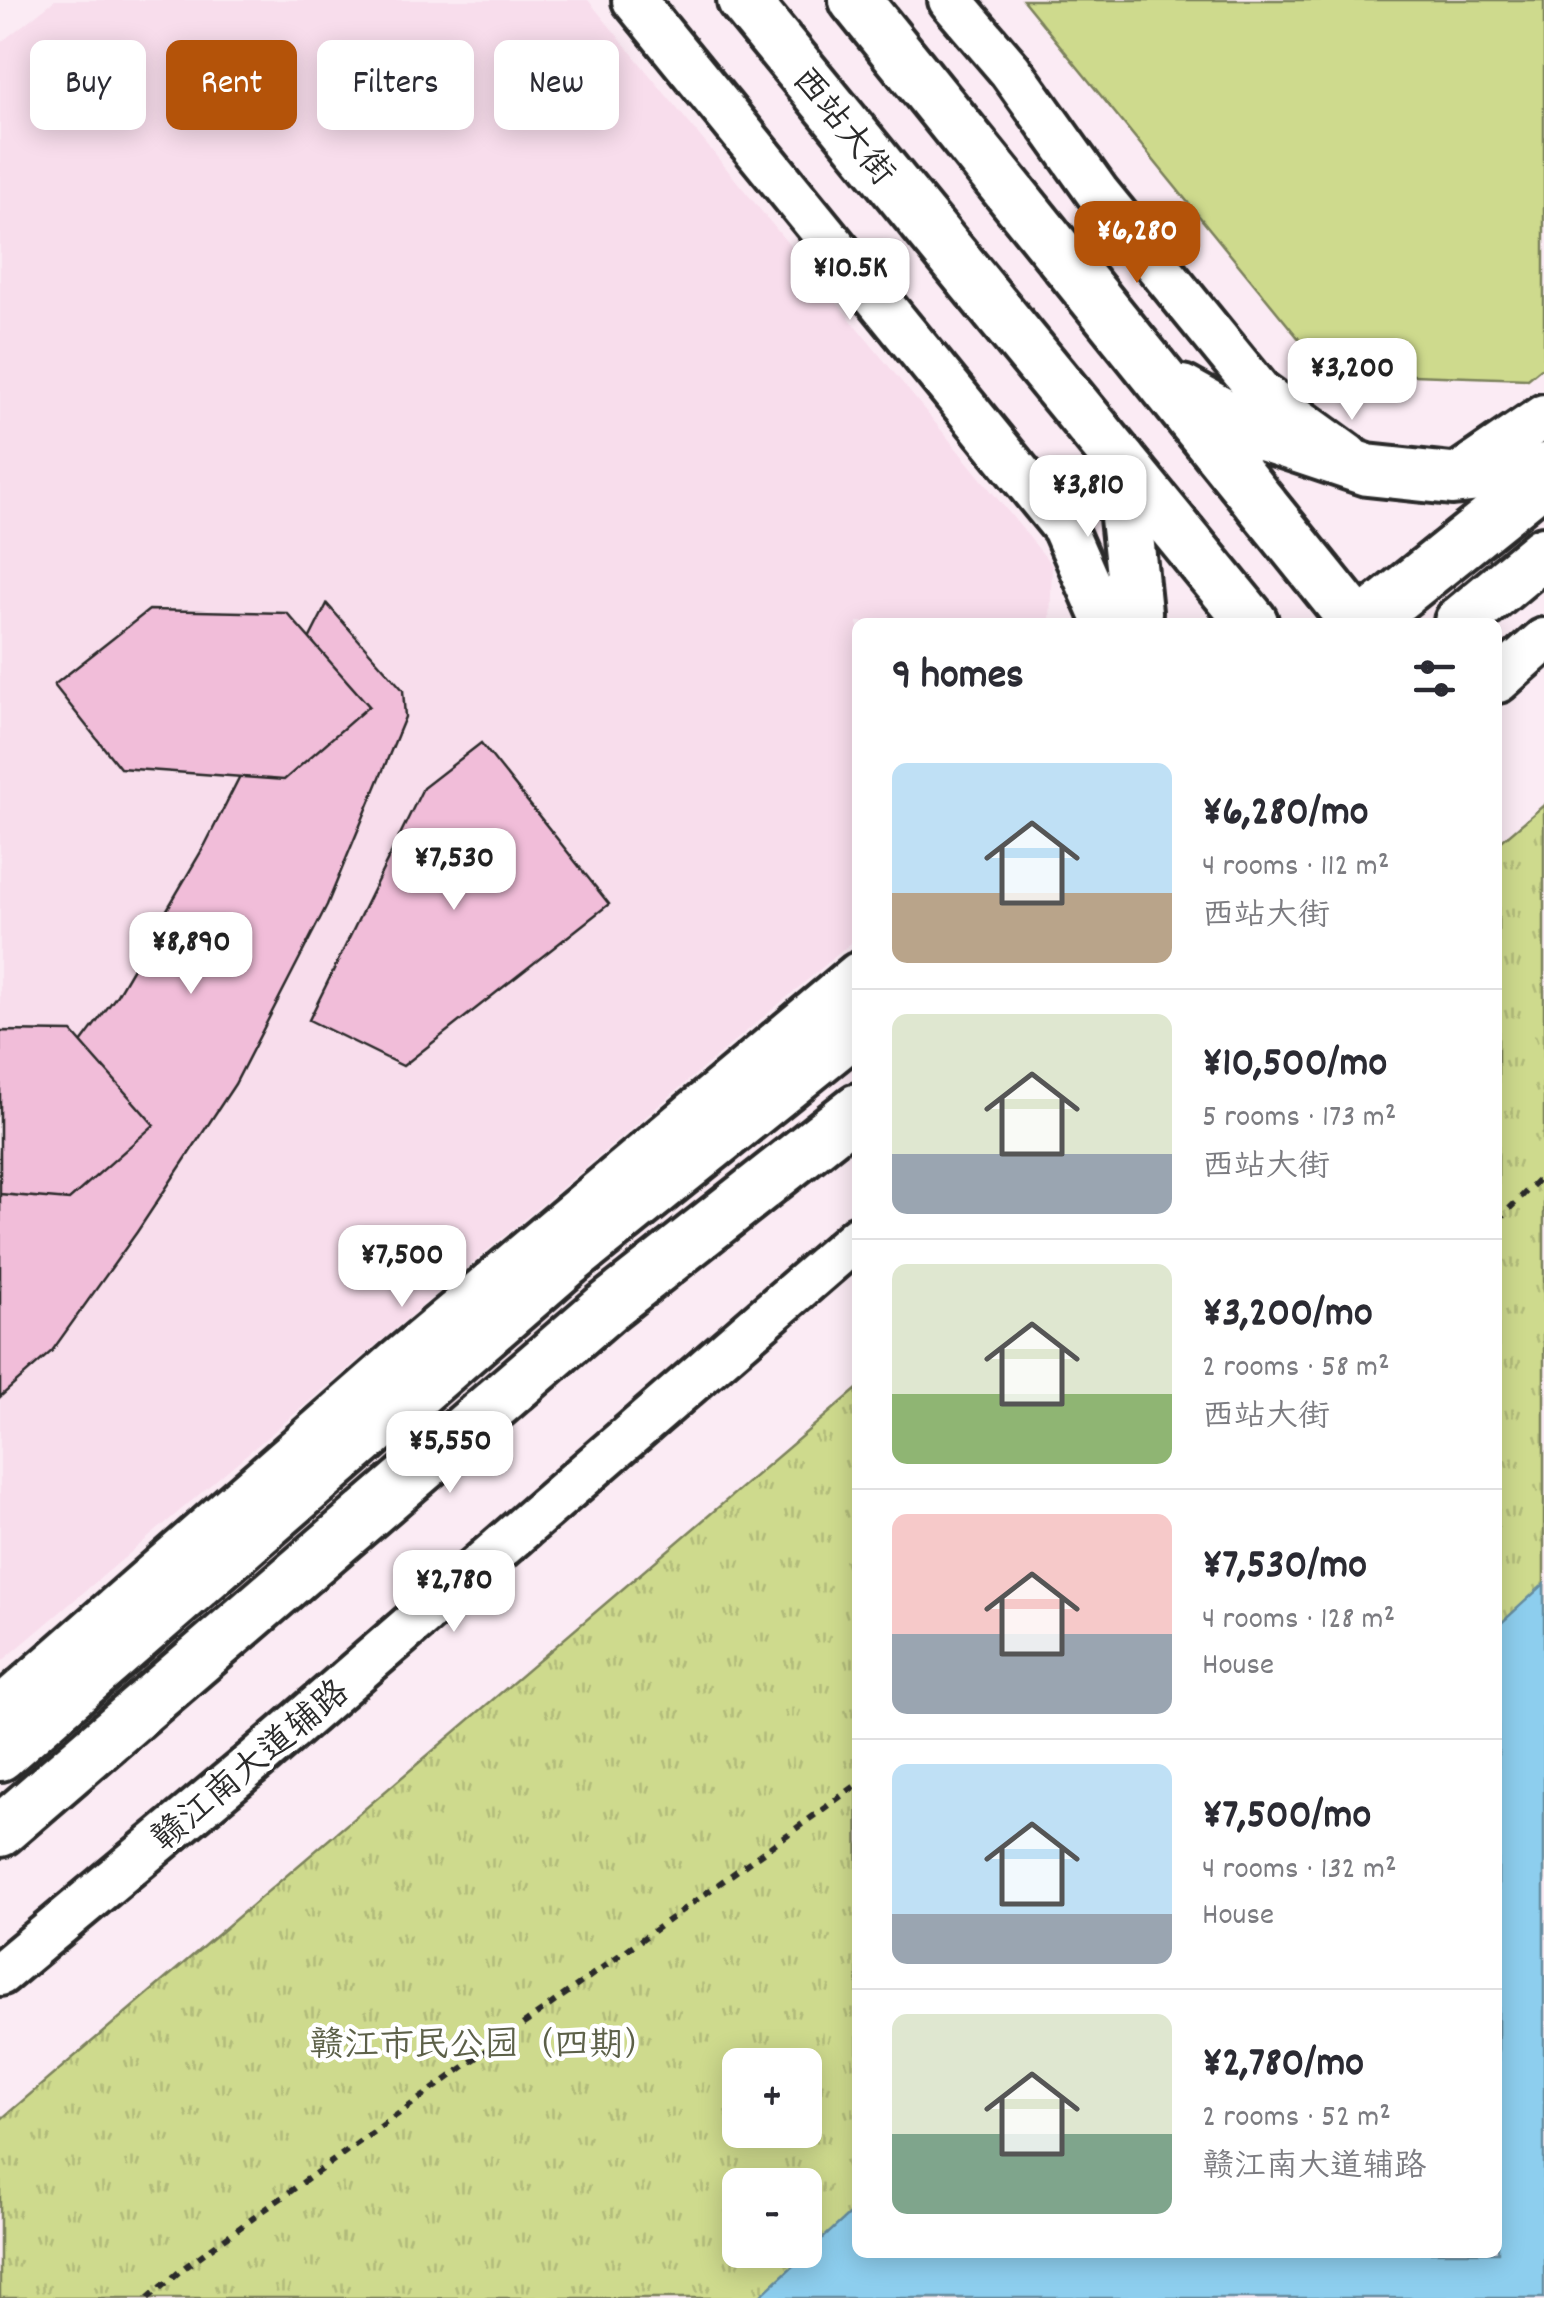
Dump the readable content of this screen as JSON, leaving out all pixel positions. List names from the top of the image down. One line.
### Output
{"streets":{"main road":["西站大街"],"street":["赣江南大道辅路"]},"parks":["赣江市民公园（四期）"],"page":{"chip":["Buy","Rent","Filters","New"],"price":["¥6,280","¥10.5K","¥3,200","¥3,810","¥7,530","¥8,890","¥7,500","¥5,550","¥2,780"],"heading":"9 homes","list":[{"name":"¥6,280/mo","note":"4 rooms · 112 m² · 西站大街"},{"name":"¥10,500/mo","note":"5 rooms · 173 m² · 西站大街"},{"name":"¥3,200/mo","note":"2 rooms · 58 m² · 西站大街"},{"name":"¥7,530/mo","note":"4 rooms · 128 m² · House"},{"name":"¥7,500/mo","note":"4 rooms · 132 m² · House"},{"name":"¥2,780/mo","note":"2 rooms · 52 m² · 赣江南大道辅路"}],"map_buttons":["+","−"]}}
